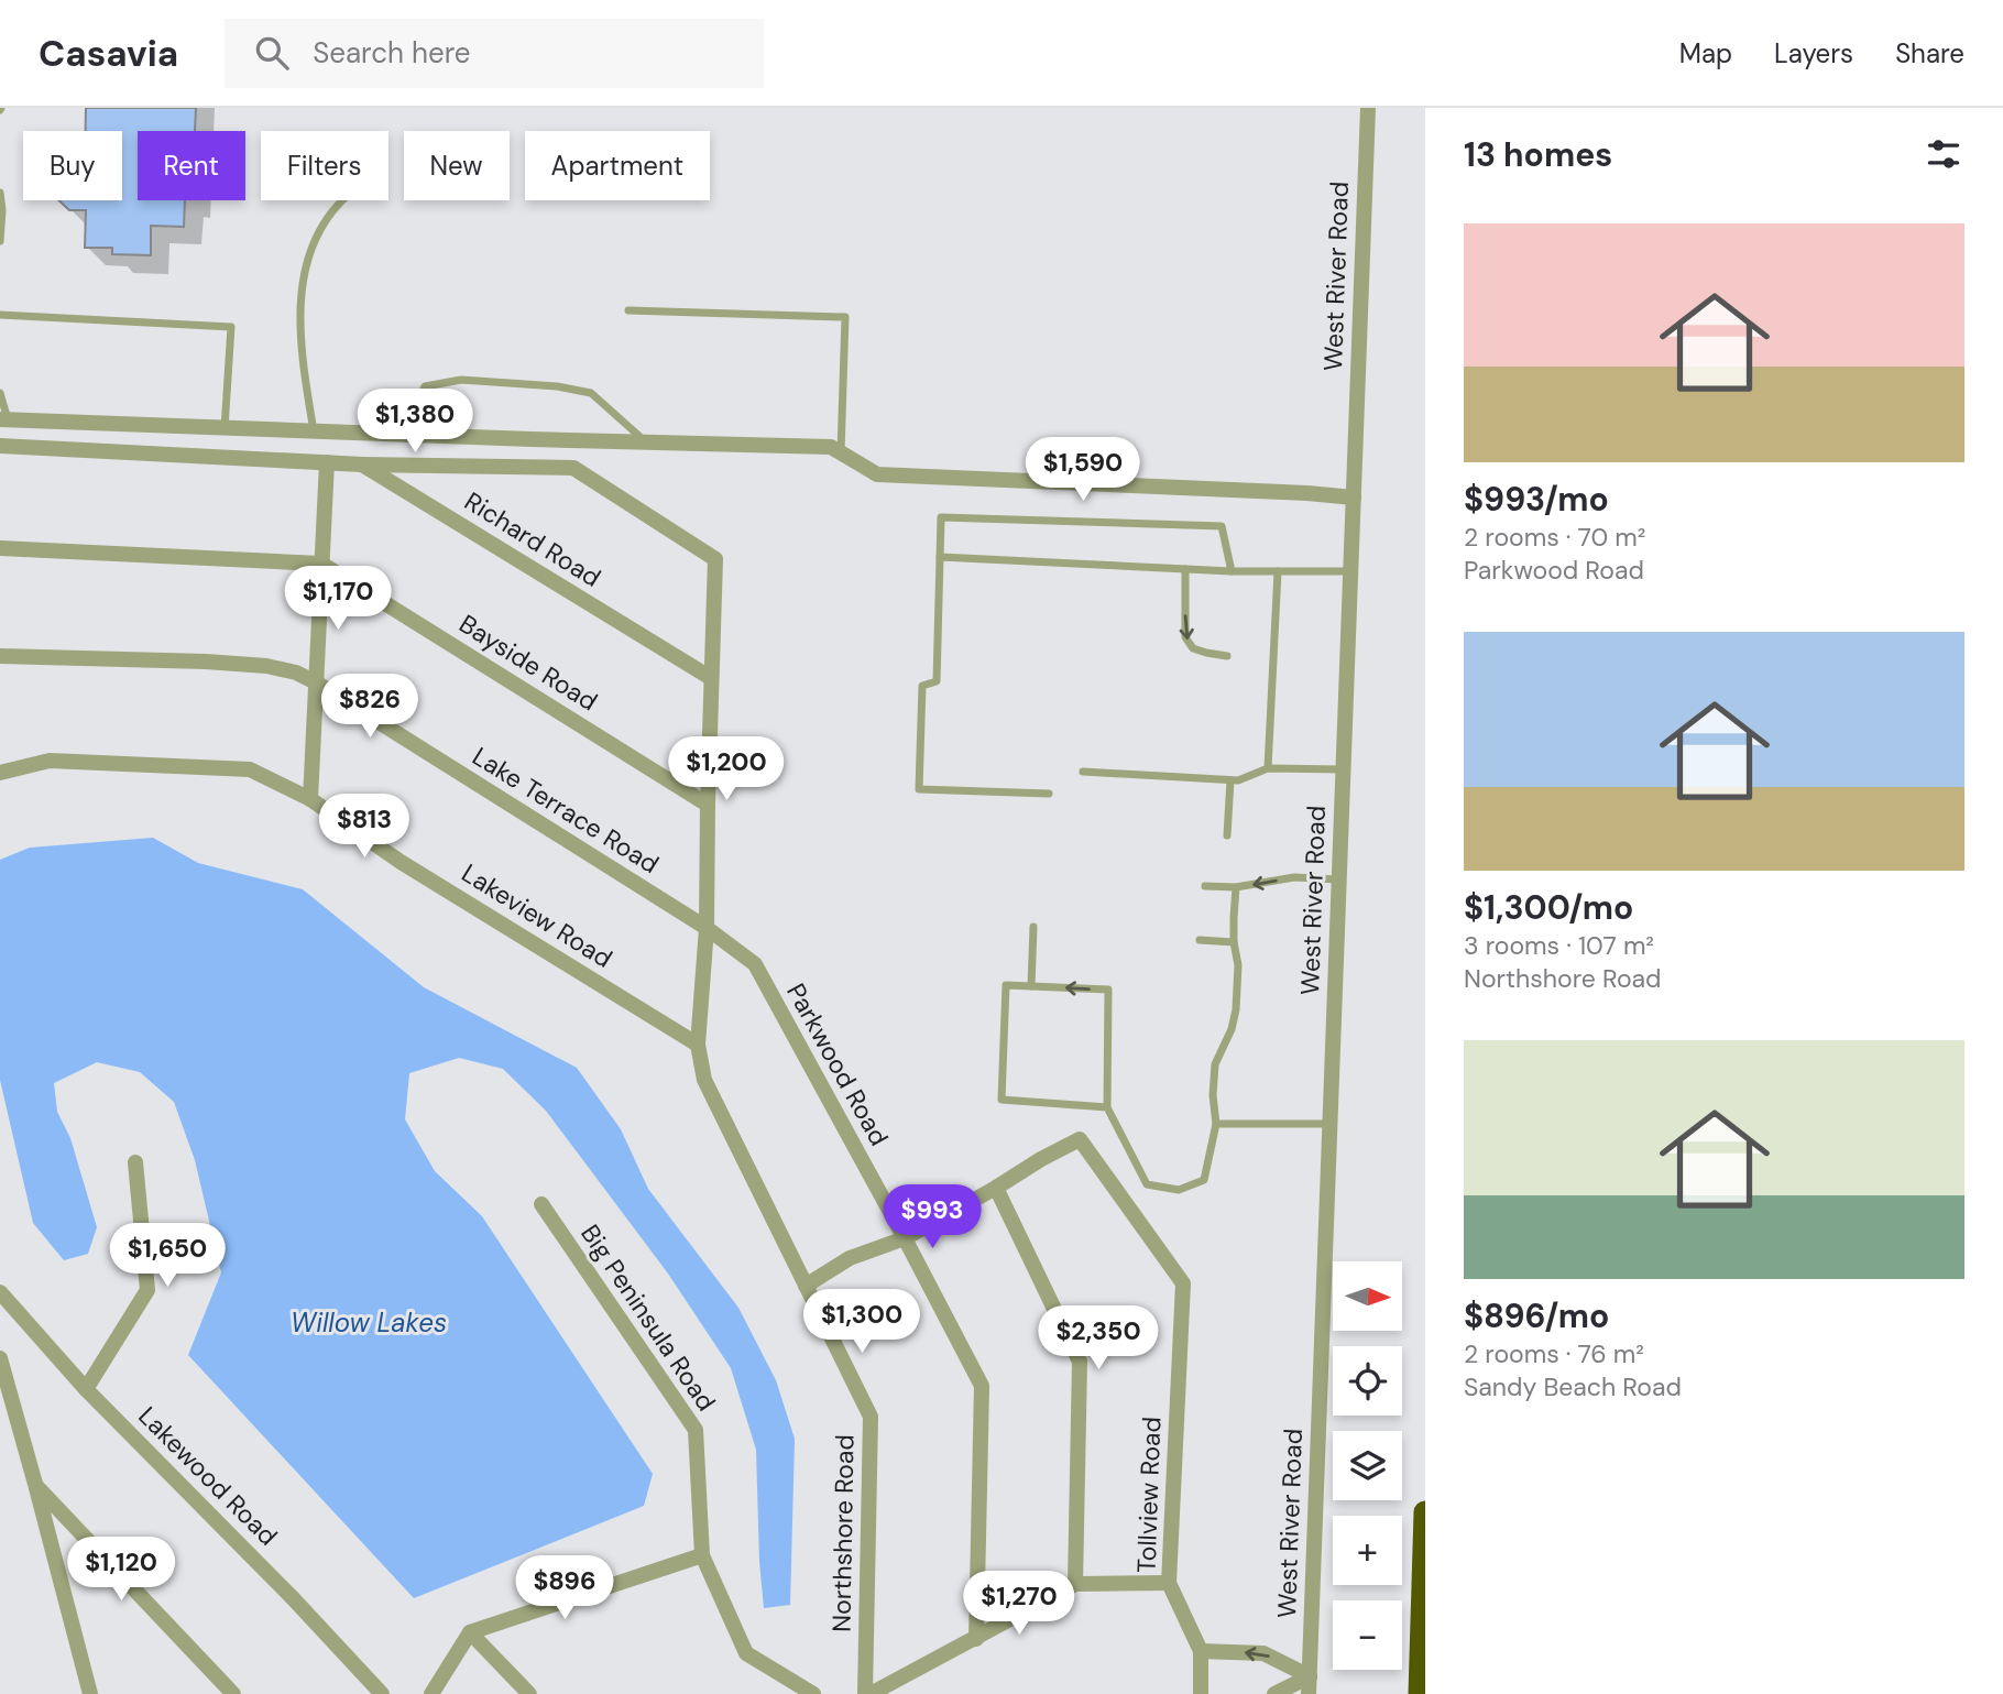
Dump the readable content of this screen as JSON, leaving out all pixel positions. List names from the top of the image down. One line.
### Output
{"streets":{"street":["West River Road","Richard Road","Bayside Road","Lake Terrace Road","Lakeview Road","Parkwood Road","Big Peninsula Road","Lakewood Road","Tollview Road","Northshore Road"]},"crossings":[["Richard Road","Northshore Road"],["Bayside Road","Northshore Road"],["Lake Terrace Road","Parkwood Road"],["Lake Terrace Road","Northshore Road"],["Lakeview Road","Northshore Road"],["Parkwood Road","Northshore Road"]],"water":["Willow Lakes"],"north":"right","page":{"header":"Casavia","search":"Search here","nav":["Map","Layers","Share"],"heading":"13 homes","chip":["Buy","Rent","Filters","New","Apartment"],"list":[{"name":"$993/mo","note":"2 rooms · 70 m² · Parkwood Road"},{"name":"$1,300/mo","note":"3 rooms · 107 m² · Northshore Road"},{"name":"$896/mo","note":"2 rooms · 76 m² · Sandy Beach Road"}],"price":["$1,380","$1,590","$1,170","$826","$1,200","$813","$993","$1,650","$1,300","$2,350","$1,120","$896","$1,270"],"map_buttons":["+","−"]}}
